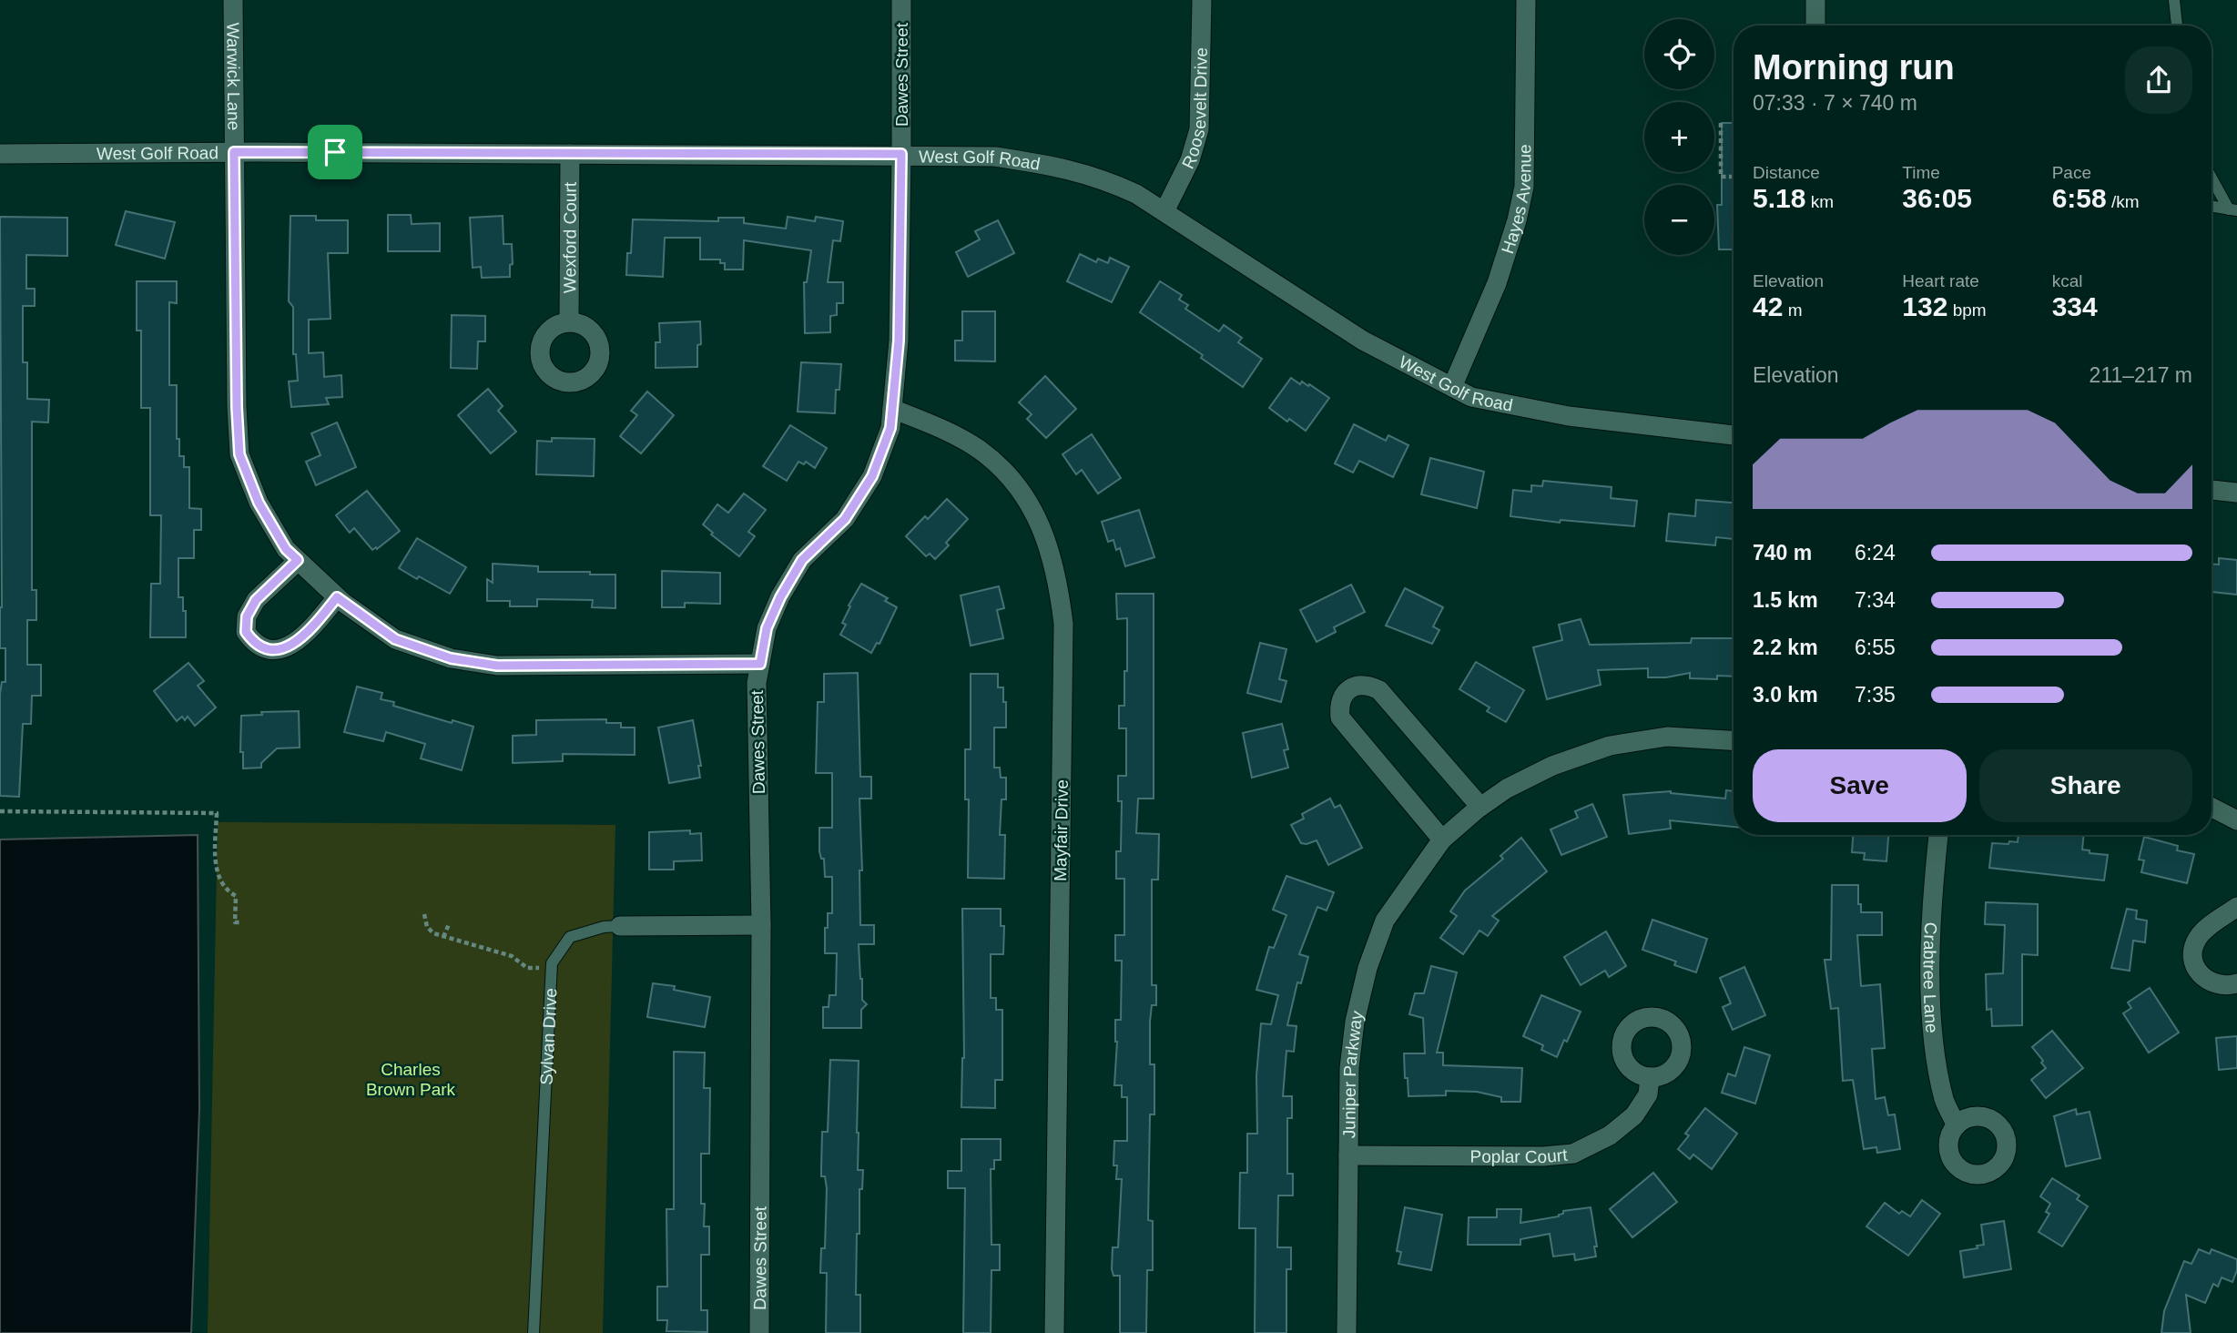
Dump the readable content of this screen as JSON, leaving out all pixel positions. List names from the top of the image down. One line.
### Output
{"streets":{"street":["Dawes Street","Warwick Lane","Roosevelt Drive","West Golf Road","Hayes Avenue","Wexford Court","Mayfair Drive","Crabtree Lane","Sylvan Drive","Juniper Parkway","Poplar Court"]},"crossings":[["Dawes Street","Warwick Lane"],["Dawes Street","West Golf Road"],["Dawes Street","Mayfair Drive"],["Dawes Street","Sylvan Drive"],["Warwick Lane","West Golf Road"],["Roosevelt Drive","West Golf Road"],["West Golf Road","Hayes Avenue"],["West Golf Road","Wexford Court"],["Juniper Parkway","Poplar Court"]],"parks":["Charles Brown Park"],"page":{"map_buttons":["+","−"],"heading":["Morning run","07:33 · 7 × 740 m"],"stats":[["Distance","5.18 km"],["Time","36:05"],["Pace","6:58 /km"],["Elevation","42 m"],["Heart rate","132 bpm"],["kcal","334"]],"chart":["Elevation","211–217 m"],"list":[{"name":"740 m","note":"6:24"},{"name":"1.5 km","note":"7:34"},{"name":"2.2 km","note":"6:55"},{"name":"3.0 km","note":"7:35"}],"buttons":["Save","Share"]}}
